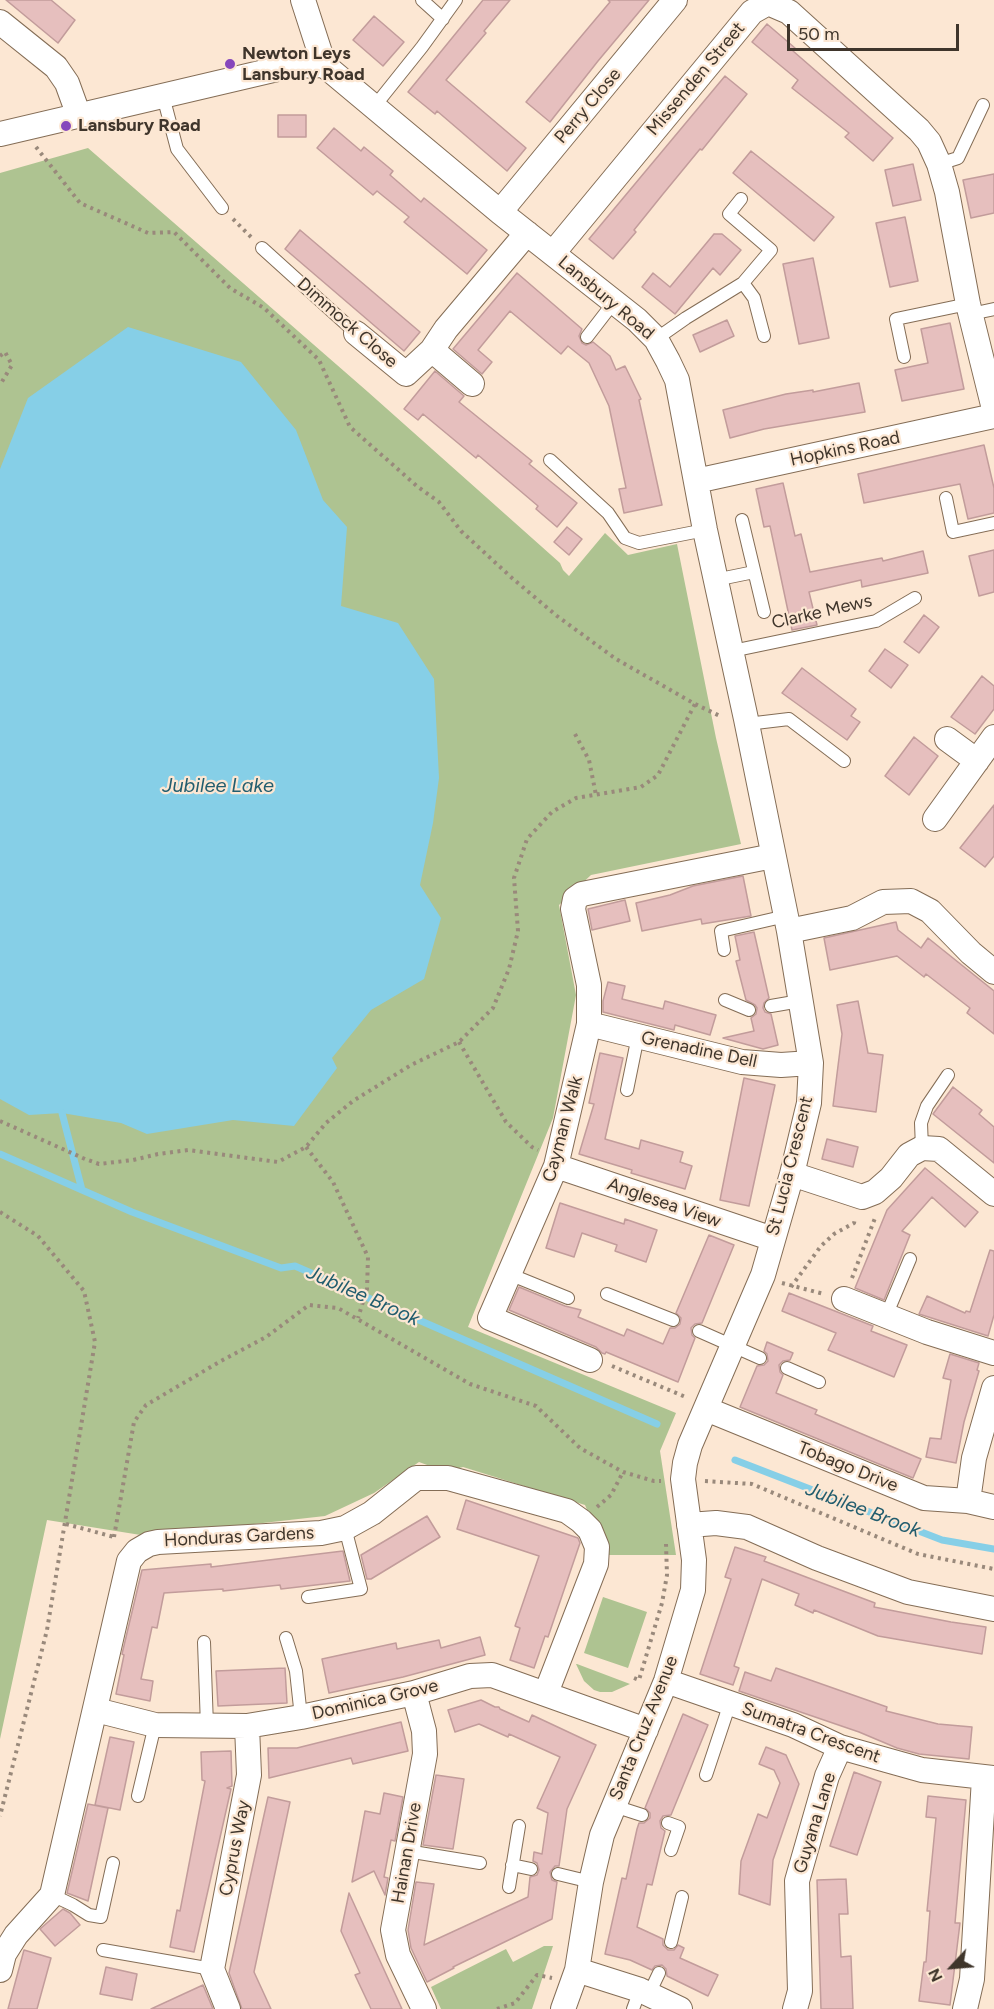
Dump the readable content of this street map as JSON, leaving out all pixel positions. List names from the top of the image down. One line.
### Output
{"streets":{"street":["Missenden Street","Perry Close","Lansbury Road","Dimmock Close","Hopkins Road","Grenadine Dell","Cayman Walk","St Lucia Crescent","Anglesea View","Tobago Drive","Honduras Gardens","Dominica Grove","Santa Cruz Avenue","Sumatra Crescent","Guyana Lane","Cyprus Way","Hainan Drive"],"lane":["Clarke Mews"]},"crossings":[["Missenden Street","Lansbury Road"],["Missenden Street","Hopkins Road"],["Perry Close","Lansbury Road"],["Lansbury Road","Dimmock Close"],["Lansbury Road","Hopkins Road"],["Lansbury Road","Clarke Mews"],["Lansbury Road","St Lucia Crescent"],["Grenadine Dell","Cayman Walk"],["Grenadine Dell","St Lucia Crescent"],["Cayman Walk","St Lucia Crescent"],["Cayman Walk","Anglesea View"],["St Lucia Crescent","Anglesea View"],["St Lucia Crescent","Tobago Drive"],["St Lucia Crescent","Santa Cruz Avenue"],["Dominica Grove","Santa Cruz Avenue"],["Dominica Grove","Cyprus Way"],["Dominica Grove","Hainan Drive"],["Santa Cruz Avenue","Sumatra Crescent"],["Sumatra Crescent","Guyana Lane"]],"water":["Jubilee Lake","Jubilee Brook"],"places":["Newton Leys Lansbury Road","Lansbury Road"],"scale_bar":"50 m","north":"bottom left"}
